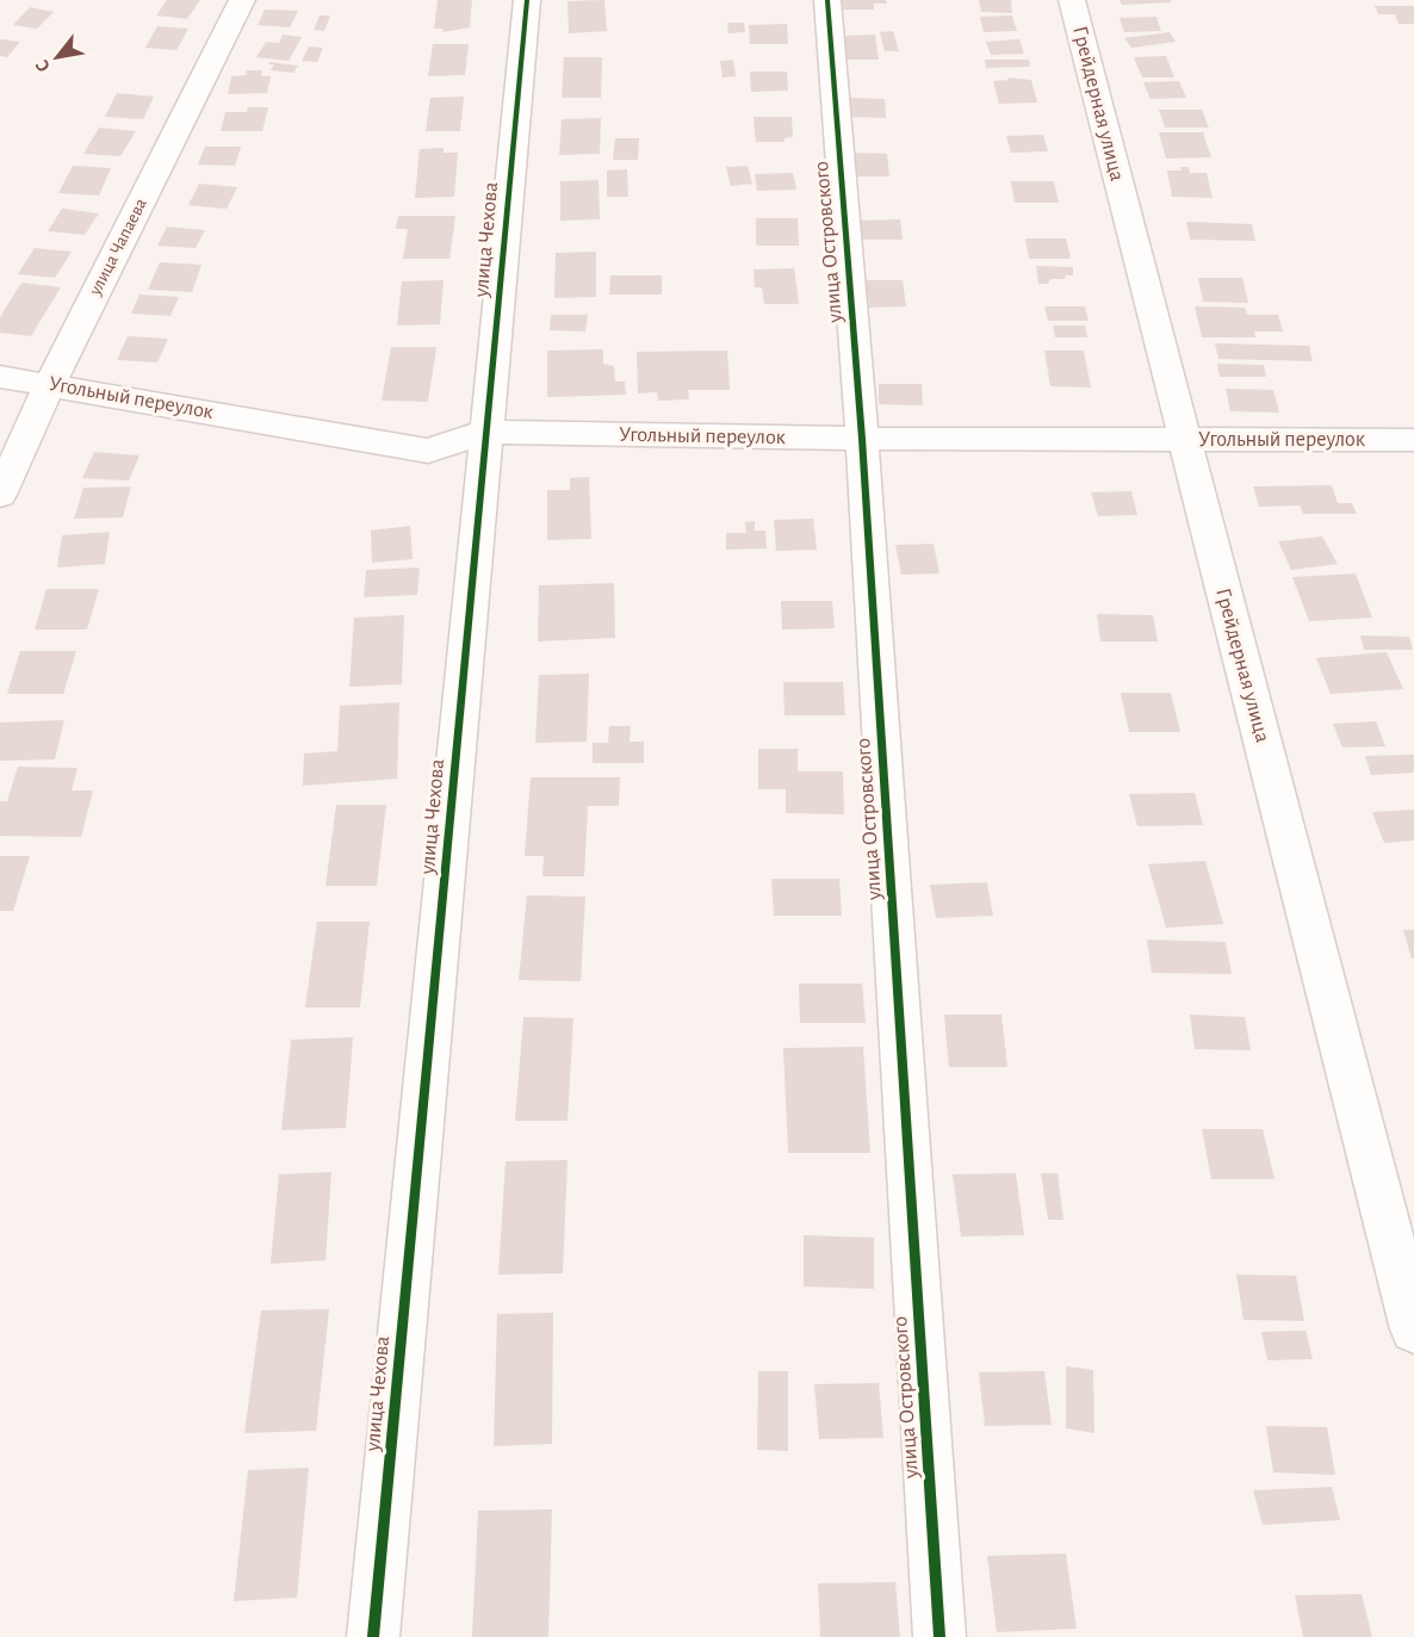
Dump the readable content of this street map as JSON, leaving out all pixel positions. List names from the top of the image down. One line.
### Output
{"streets":{"street":["Грейдерная улица","улица Чехова","улица Островского","улица Чапаева","Угольный переулок"]},"crossings":[["Грейдерная улица","Угольный переулок"],["улица Чехова","Угольный переулок"],["улица Островского","Угольный переулок"],["улица Чапаева","Угольный переулок"]],"north":"bottom left"}
